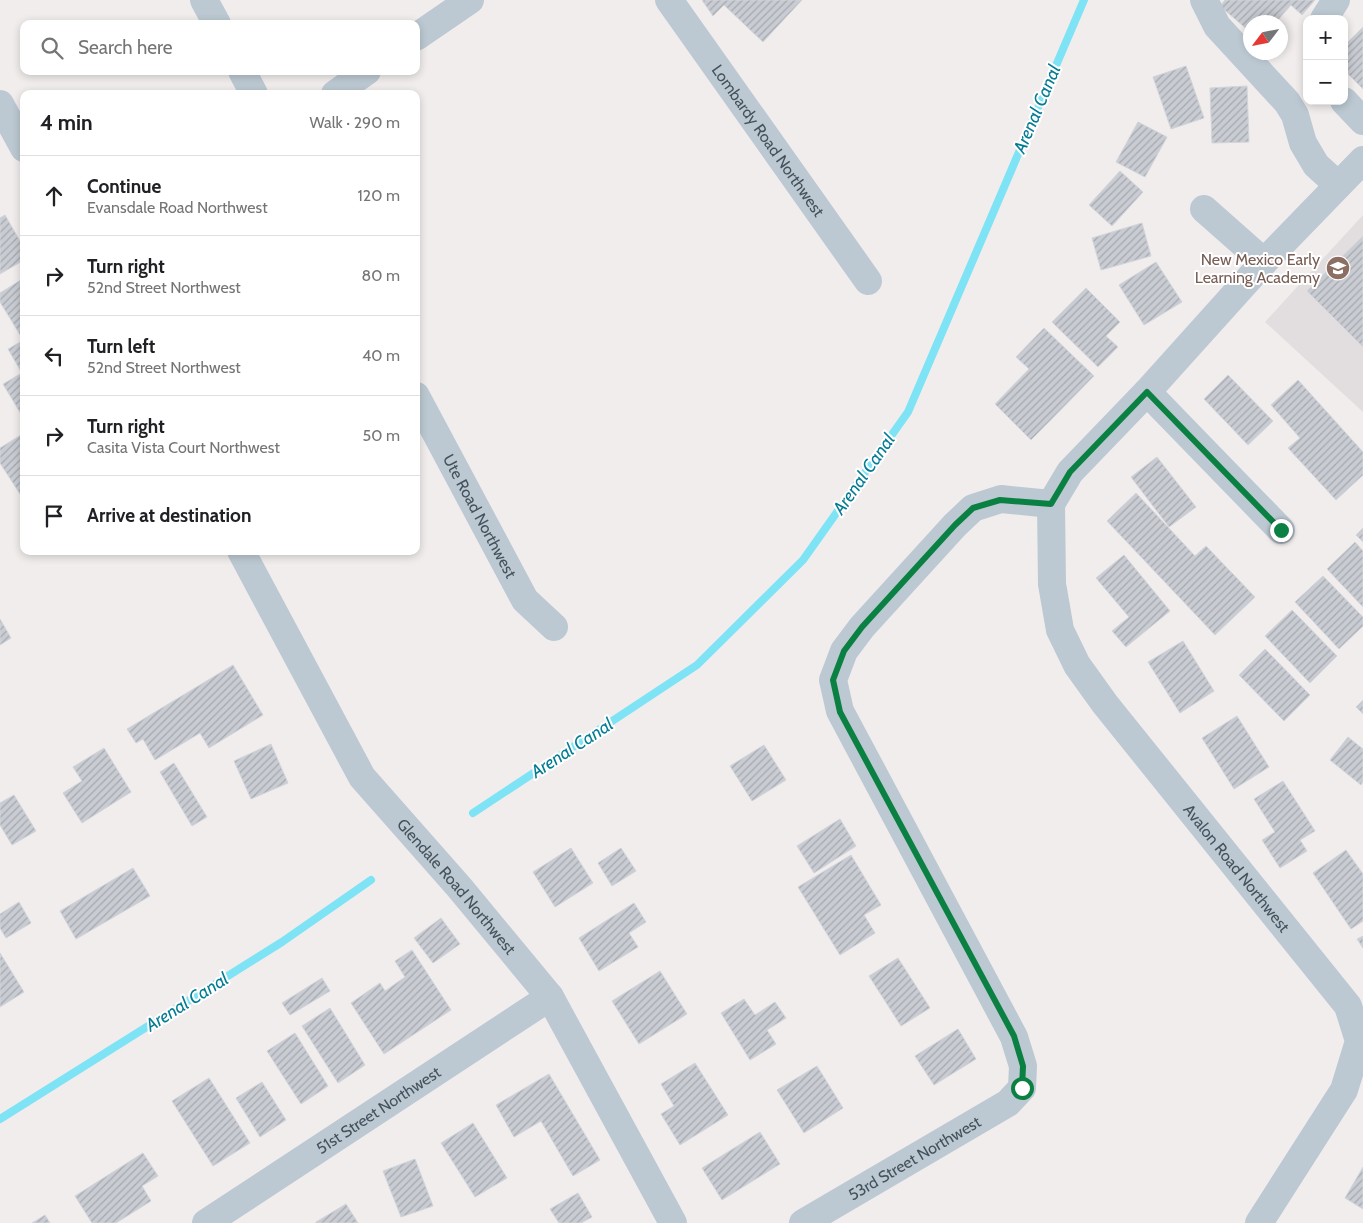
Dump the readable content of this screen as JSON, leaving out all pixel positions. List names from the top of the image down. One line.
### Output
{"streets":{"street":["Lombardy Road Northwest","Ute Road Northwest","Avalon Road Northwest","Glendale Road Northwest","51st Street Northwest","53rd Street Northwest"]},"crossings":[["Avalon Road Northwest","53rd Street Northwest"],["Glendale Road Northwest","51st Street Northwest"]],"water":["Arenal Canal"],"places":{"school or university":["New Mexico Early Learning Academy"]},"north":"bottom left","page":{"map_buttons":["+","−"],"search":"Search here","heading":["4 min","Walk · 290 m"],"list":[["Continue","Evansdale Road Northwest","120 m"],["Turn right","52nd Street Northwest","80 m"],["Turn left","52nd Street Northwest","40 m"],["Turn right","Casita Vista Court Northwest","50 m"],"Arrive at destination"]}}
